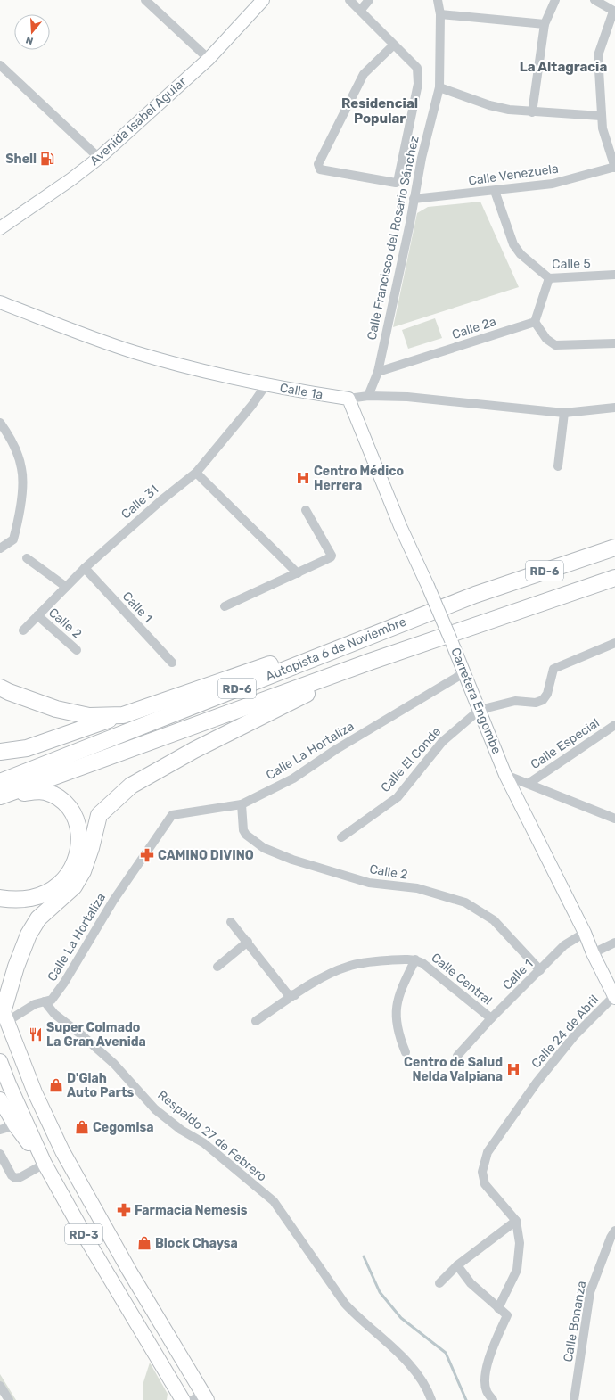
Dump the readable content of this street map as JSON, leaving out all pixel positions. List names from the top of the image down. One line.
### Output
{"streets":{"highway":["RD-6","Autopista 6 de Noviembre"],"main road":["RD-3"],"street":["Avenida Isabel Aguiar","Calle Venezuela","Calle Francisco del Rosario Sánchez","Calle 5","Calle 2a","Calle 1a","Calle 31","Calle 1","Calle 2","Carretera Engombe","Calle Especial","Calle La Hortaliza","Calle El Conde","Calle Central","Calle 24 de Abril","Respaldo 27 de Febrero","Calle Bonanza"]},"crossings":[["Calle Venezuela","Calle Francisco del Rosario Sánchez"],["Calle Venezuela","Calle 5"],["Calle Francisco del Rosario Sánchez","Calle 2a"],["Calle Francisco del Rosario Sánchez","Calle 1a"],["Calle 1a","Calle 31"],["Calle 1a","Carretera Engombe"],["Calle 31","Calle 1"],["Calle 31","Calle 2"],["Calle 1","Calle 2"],["Calle 1","Carretera Engombe"],["Calle 1","Calle Central"],["Calle 2","Calle La Hortaliza"],["Carretera Engombe","Calle La Hortaliza"],["Carretera Engombe","Calle El Conde"],["Carretera Engombe","Calle 24 de Abril"],["Calle La Hortaliza","Respaldo 27 de Febrero"],["Calle La Hortaliza","RD-3"]],"districts":["La Altagracia","Residencial Popular"],"places":{"fuel station":["Shell"],"hospital":["Centro Médico Herrera","Centro de Salud Nelda Valpiana"],"pharmacy":["CAMINO DIVINO","Farmacia Nemesis"],"restaurant":["Super Colmado La Gran Avenida"],"shop":["D'Giah Auto Parts","Cegomisa","Block Chaysa"]},"north":"bottom"}
